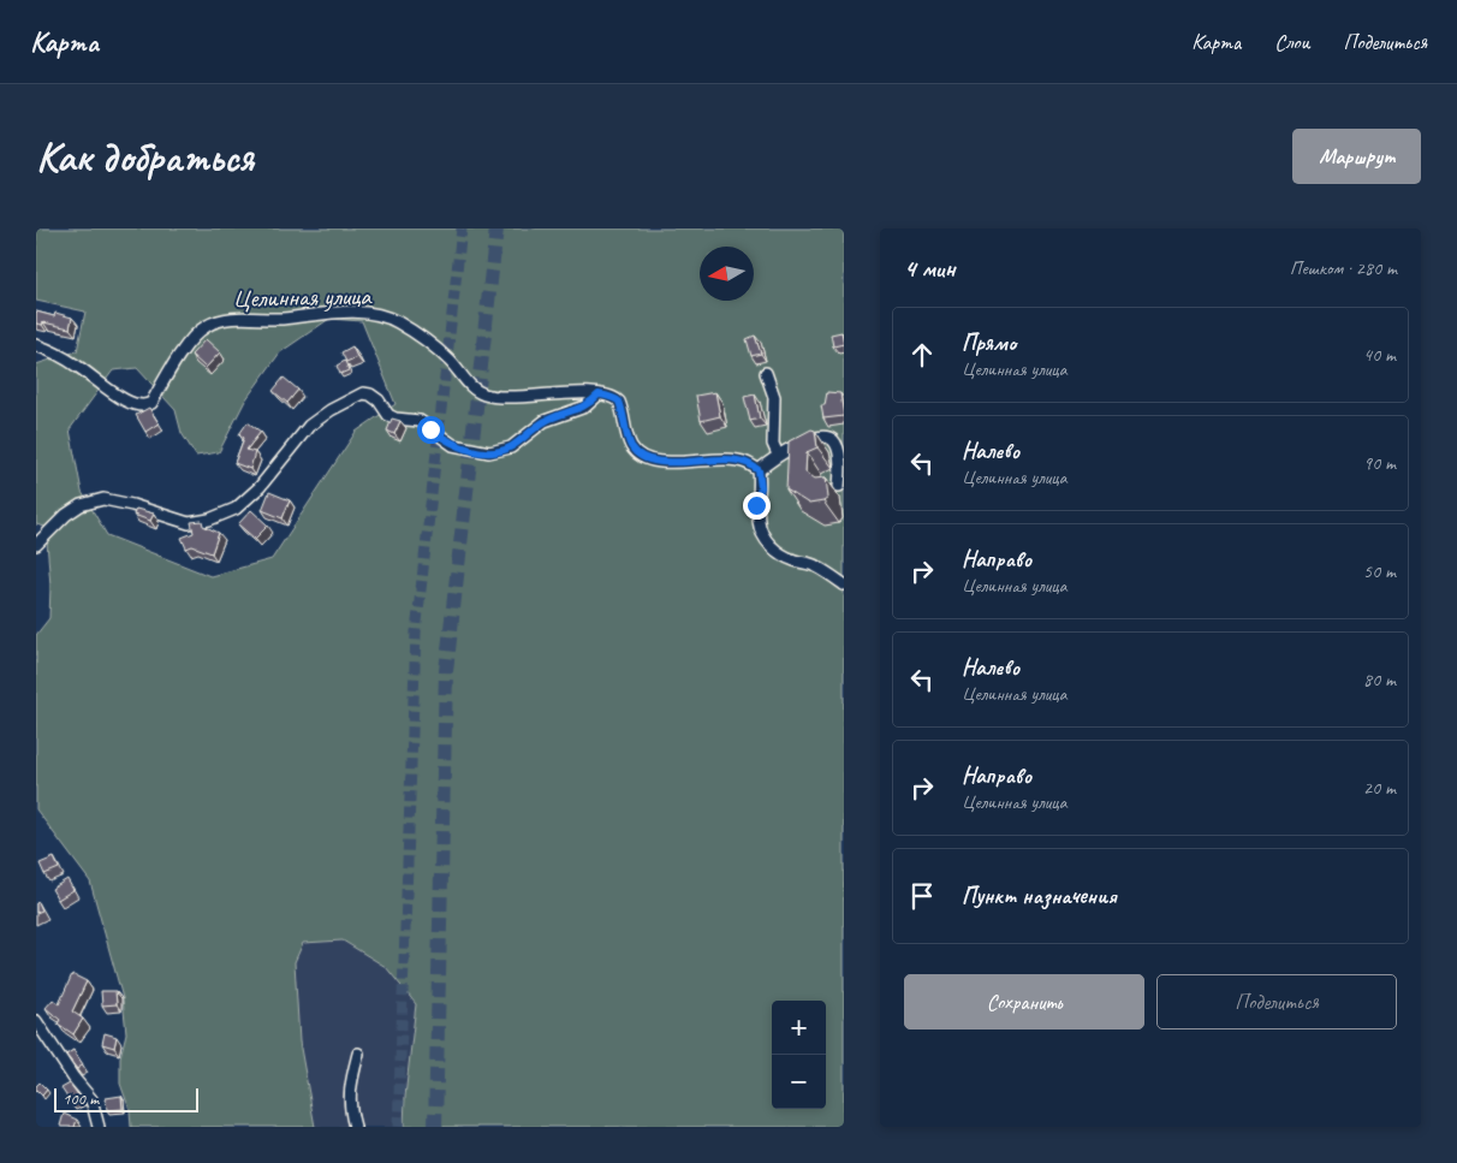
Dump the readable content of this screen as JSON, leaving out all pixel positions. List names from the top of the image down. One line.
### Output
{"streets":{"street":["Целинная улица"]},"scale_bar":"100 m","north":"left","page":{"header":"Карта","nav":["Карта","Слои","Поделиться"],"buttons":["Маршрут",["Сохранить","Поделиться"]],"title":"Как добраться","heading":["4 мин","Пешком · 280 m"],"list":[["Прямо","Целинная улица","40 m"],["Налево","Целинная улица","90 m"],["Направо","Целинная улица","50 m"],["Налево","Целинная улица","80 m"],["Направо","Целинная улица","20 m"],"Пункт назначения"],"map_buttons":["+","−"],"scale":"100 m"}}
